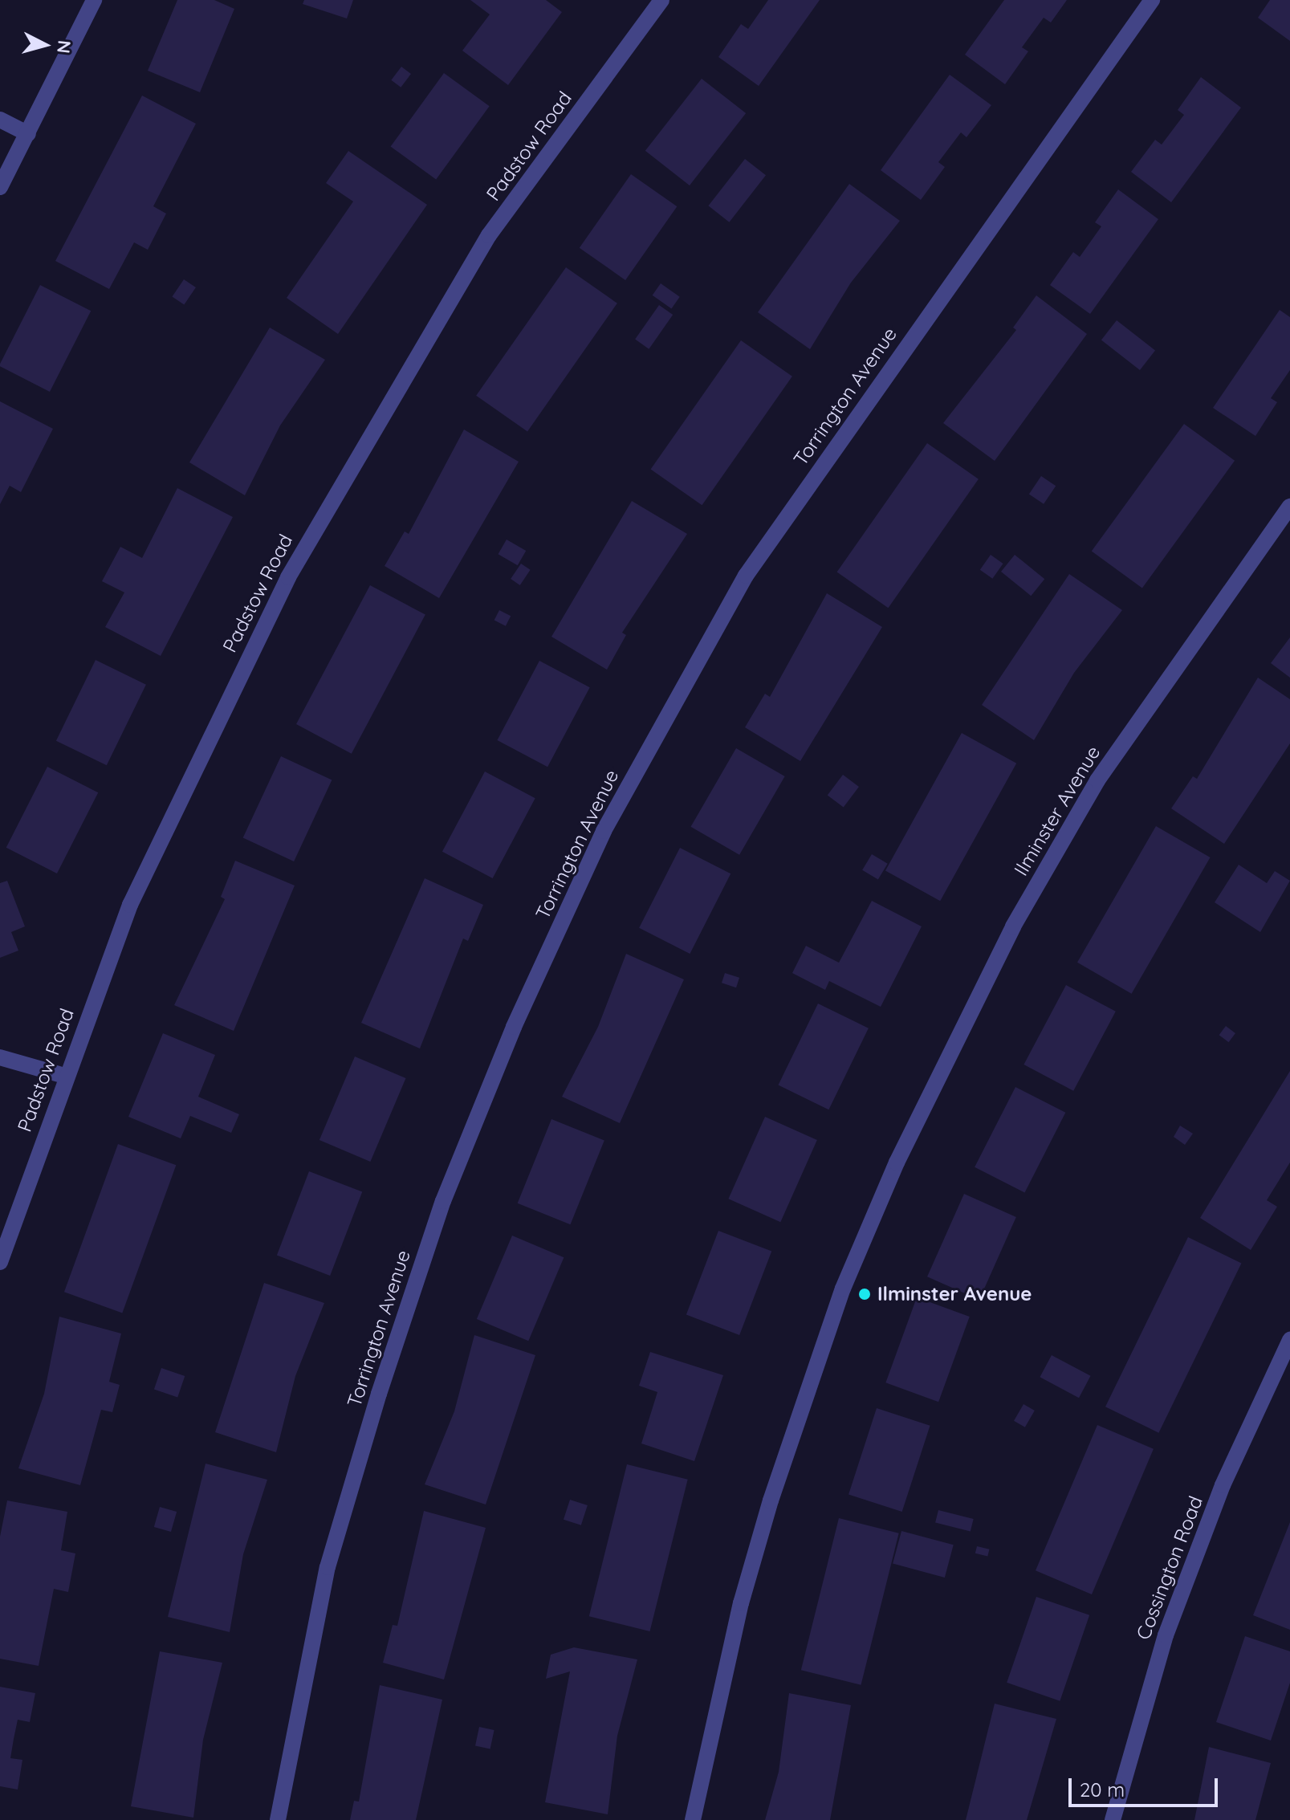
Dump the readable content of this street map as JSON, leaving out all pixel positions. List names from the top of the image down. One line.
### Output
{"streets":{"street":["Padstow Road","Torrington Avenue","Ilminster Avenue","Cossington Road"]},"places":["Ilminster Avenue"],"scale_bar":"20 m","north":"right"}
